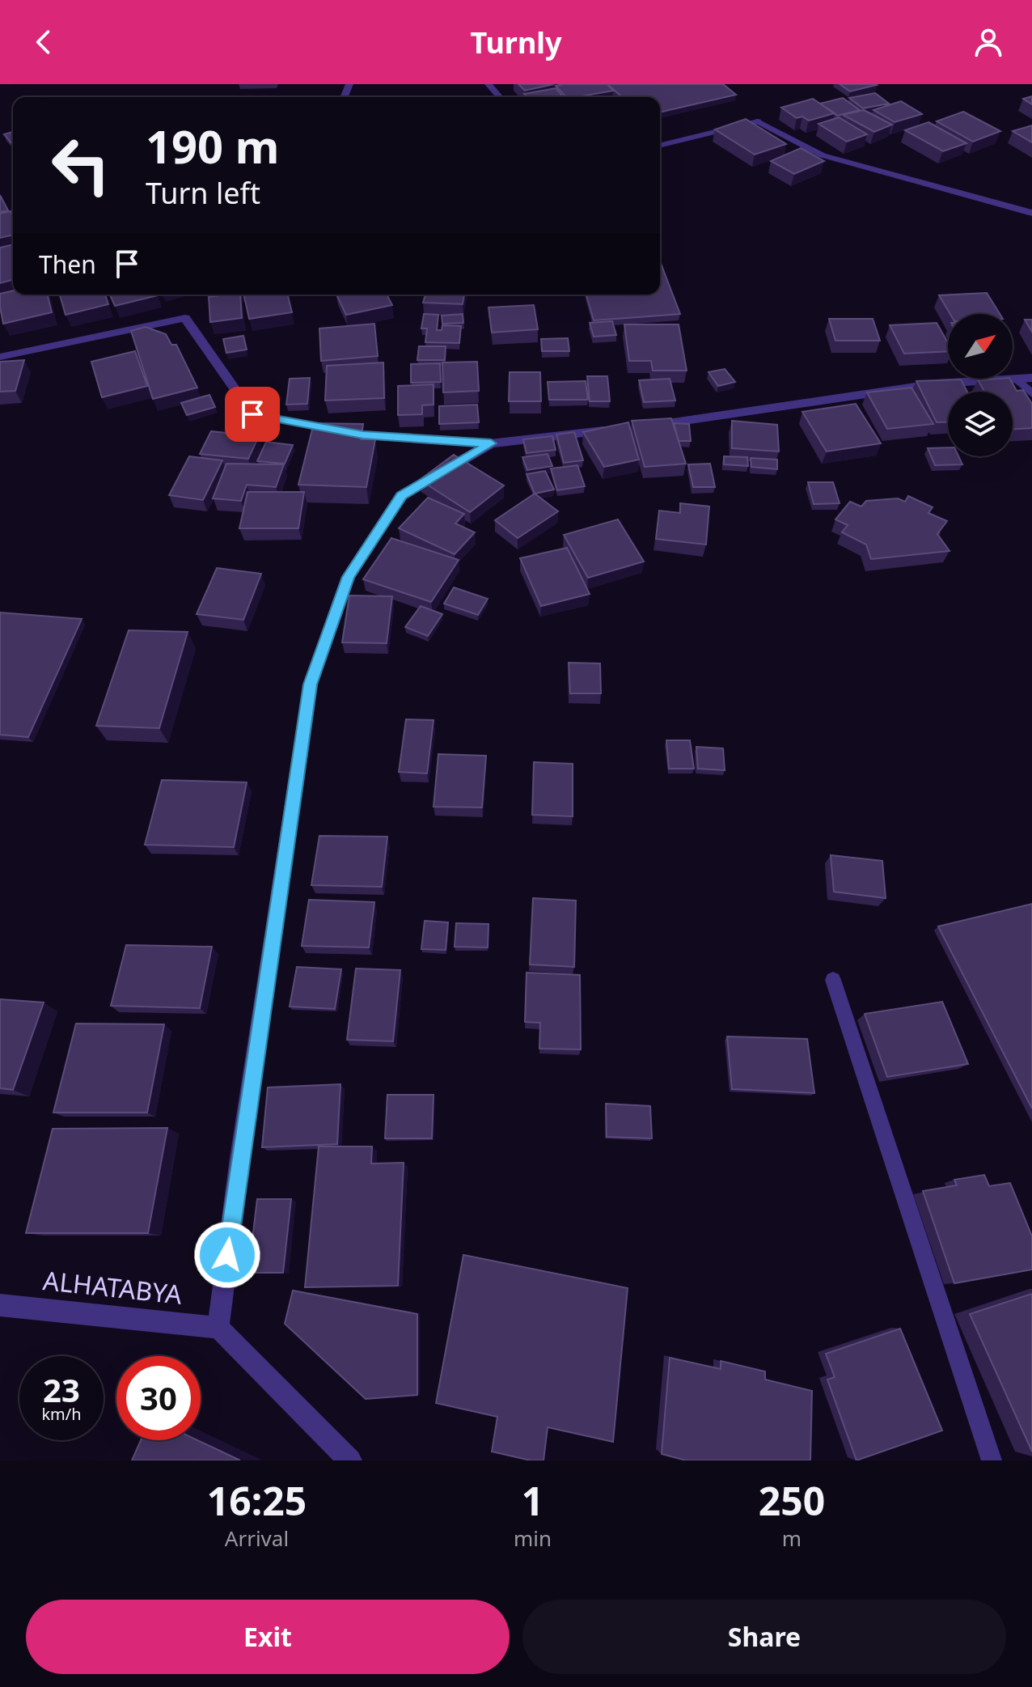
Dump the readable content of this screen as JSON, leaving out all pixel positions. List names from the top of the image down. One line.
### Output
{"streets":{"street":["ALHATABYA"]},"north":"top right","page":{"header":"Turnly","turn":["190 m","Turn left"],"then":"Then","speed":"23 km/h","limit":"30","eta":["16:25","Arrival","1","min","250","m"],"buttons":["Exit","Share"]}}
